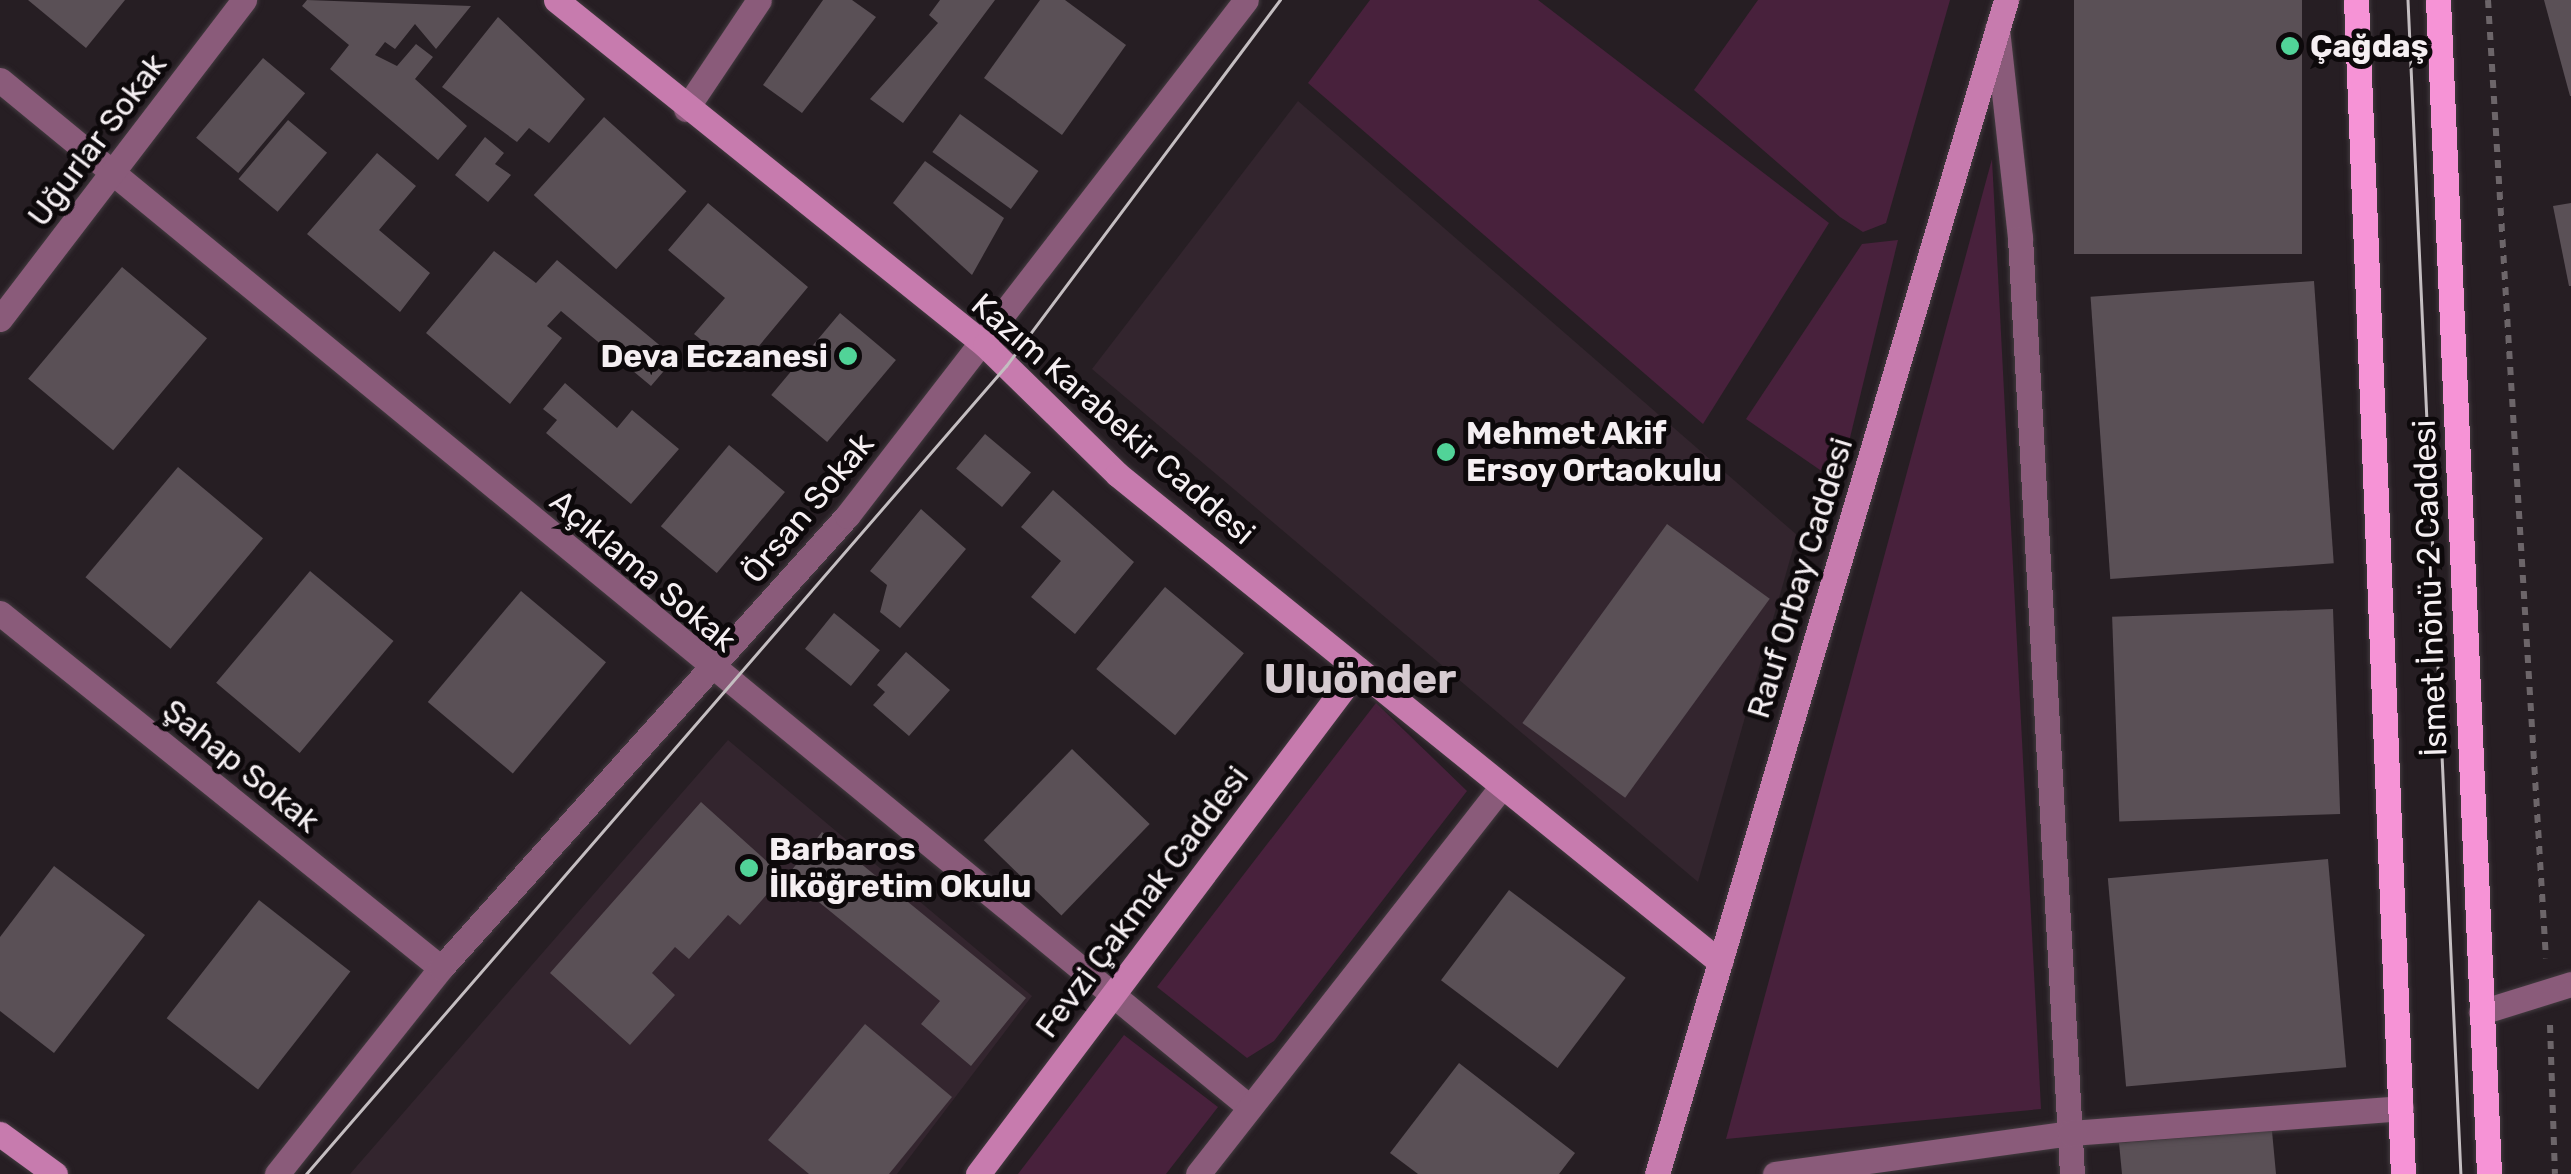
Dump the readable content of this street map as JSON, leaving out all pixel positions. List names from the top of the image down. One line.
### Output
{"streets":{"main road":["İsmet İnönü-2 Caddesi"],"street":["Uğurlar Sokak","Kazım Karabekir Caddesi","Örsan Sokak","Açıklama Sokak","Rauf Orbay Caddesi","Şahap Sokak","Fevzi Çakmak Caddesi"]},"crossings":[["Uğurlar Sokak","Açıklama Sokak"],["Kazım Karabekir Caddesi","Örsan Sokak"],["Kazım Karabekir Caddesi","Rauf Orbay Caddesi"],["Kazım Karabekir Caddesi","Fevzi Çakmak Caddesi"],["Örsan Sokak","Açıklama Sokak"],["Örsan Sokak","Şahap Sokak"],["Açıklama Sokak","Fevzi Çakmak Caddesi"]],"districts":["Uluönder"],"places":["Çağdaş","Deva Eczanesi","Mehmet Akif Ersoy Ortaokulu","Barbaros İlköğretim Okulu"]}
